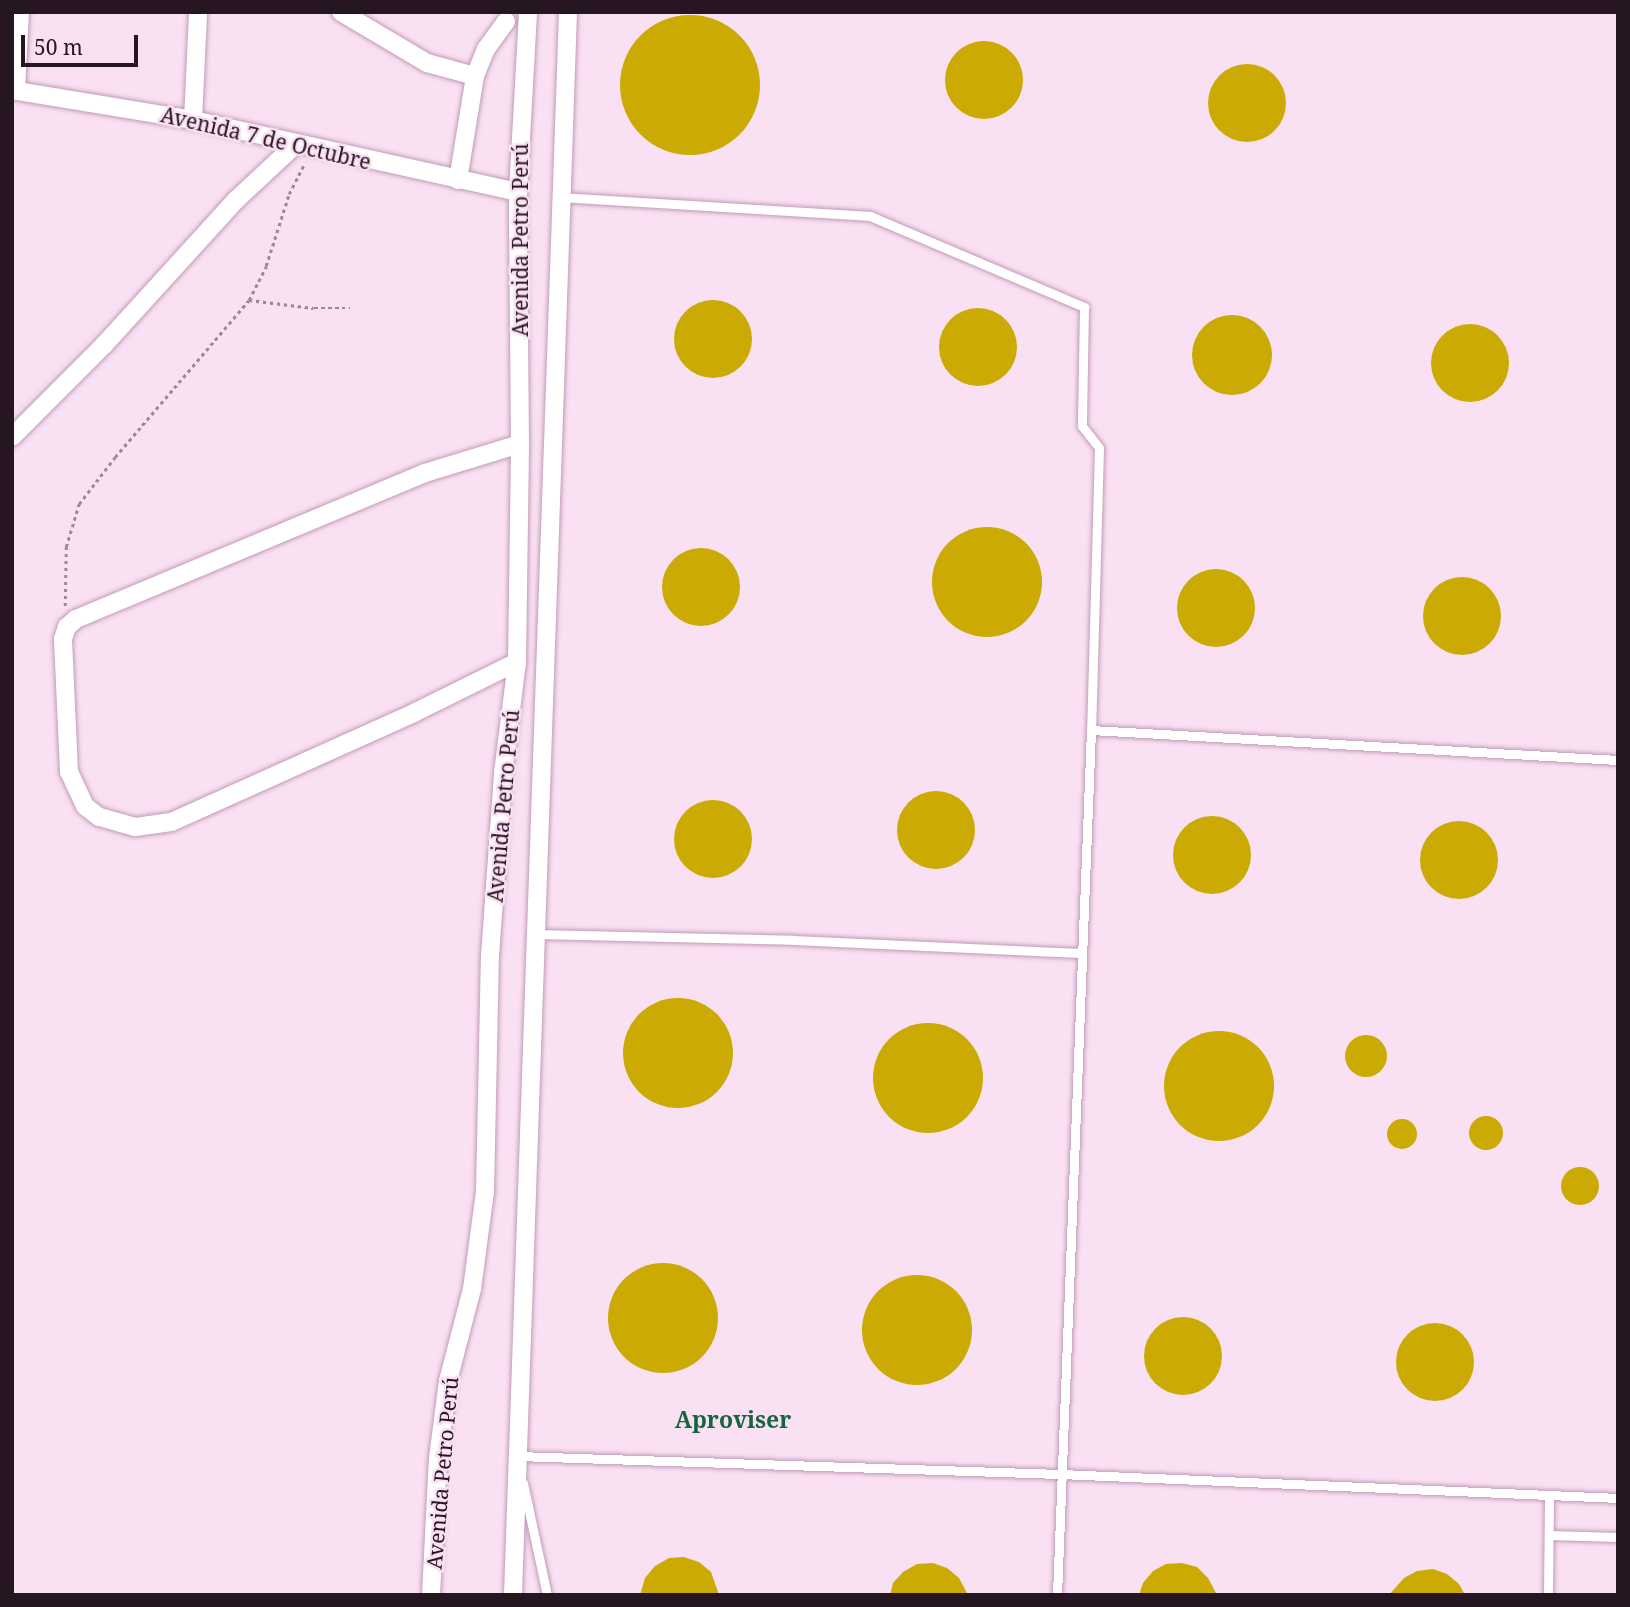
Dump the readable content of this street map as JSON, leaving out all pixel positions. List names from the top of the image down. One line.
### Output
{"streets":{"street":["Avenida 7 de Octubre","Avenida Petro Perú"]},"crossings":[["Avenida 7 de Octubre","Avenida Petro Perú"]],"districts":["Aproviser"],"scale_bar":"50 m"}
